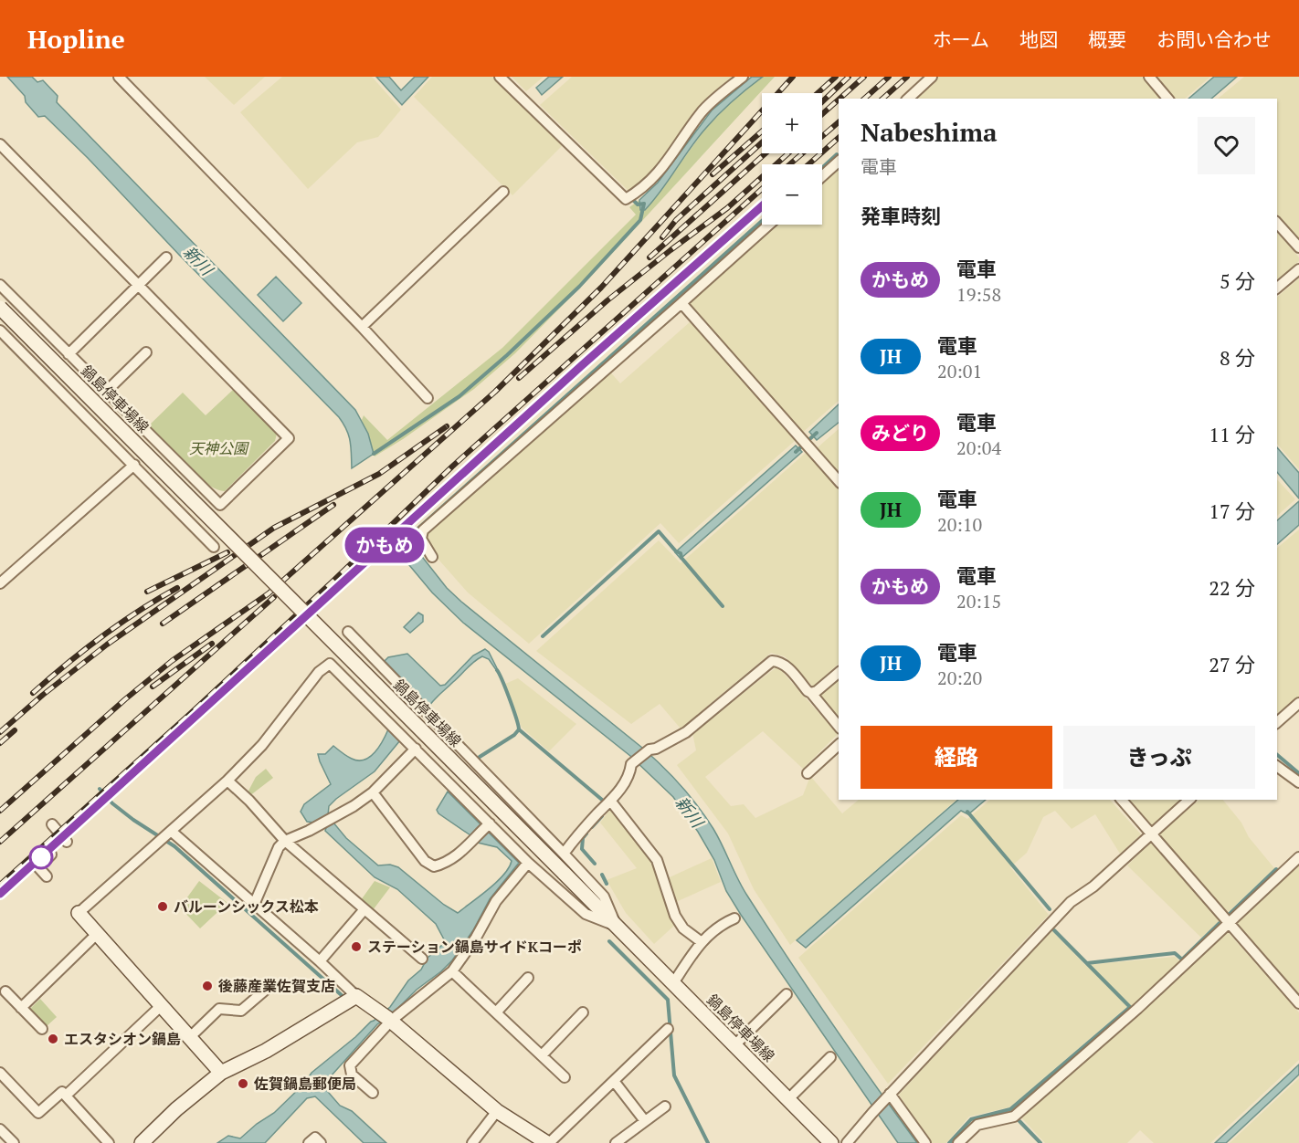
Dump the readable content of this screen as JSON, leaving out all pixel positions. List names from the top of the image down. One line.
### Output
{"streets":{"main road":["鍋島停車場線"]},"water":["新川"],"parks":["天神公園"],"places":["バルーンシックス松本","ステーション鍋島サイドKコーポ","後藤産業佐賀支店","エスタシオン鍋島","佐賀鍋島郵便局"],"page":{"header":"Hopline","nav":["ホーム","地図","概要","お問い合わせ"],"on_map":"かもめ","map_buttons":["+","−"],"heading":[["Nabeshima","電車"],"発車時刻"],"list":[{"mark":"かもめ","name":"電車","note":"19:58","value":"5 分"},{"mark":"JH","name":"電車","note":"20:01","value":"8 分"},{"mark":"みどり","name":"電車","note":"20:04","value":"11 分"},{"mark":"JH","name":"電車","note":"20:10","value":"17 分"},{"mark":"かもめ","name":"電車","note":"20:15","value":"22 分"},{"mark":"JH","name":"電車","note":"20:20","value":"27 分"}],"buttons":["経路","きっぷ"]}}
